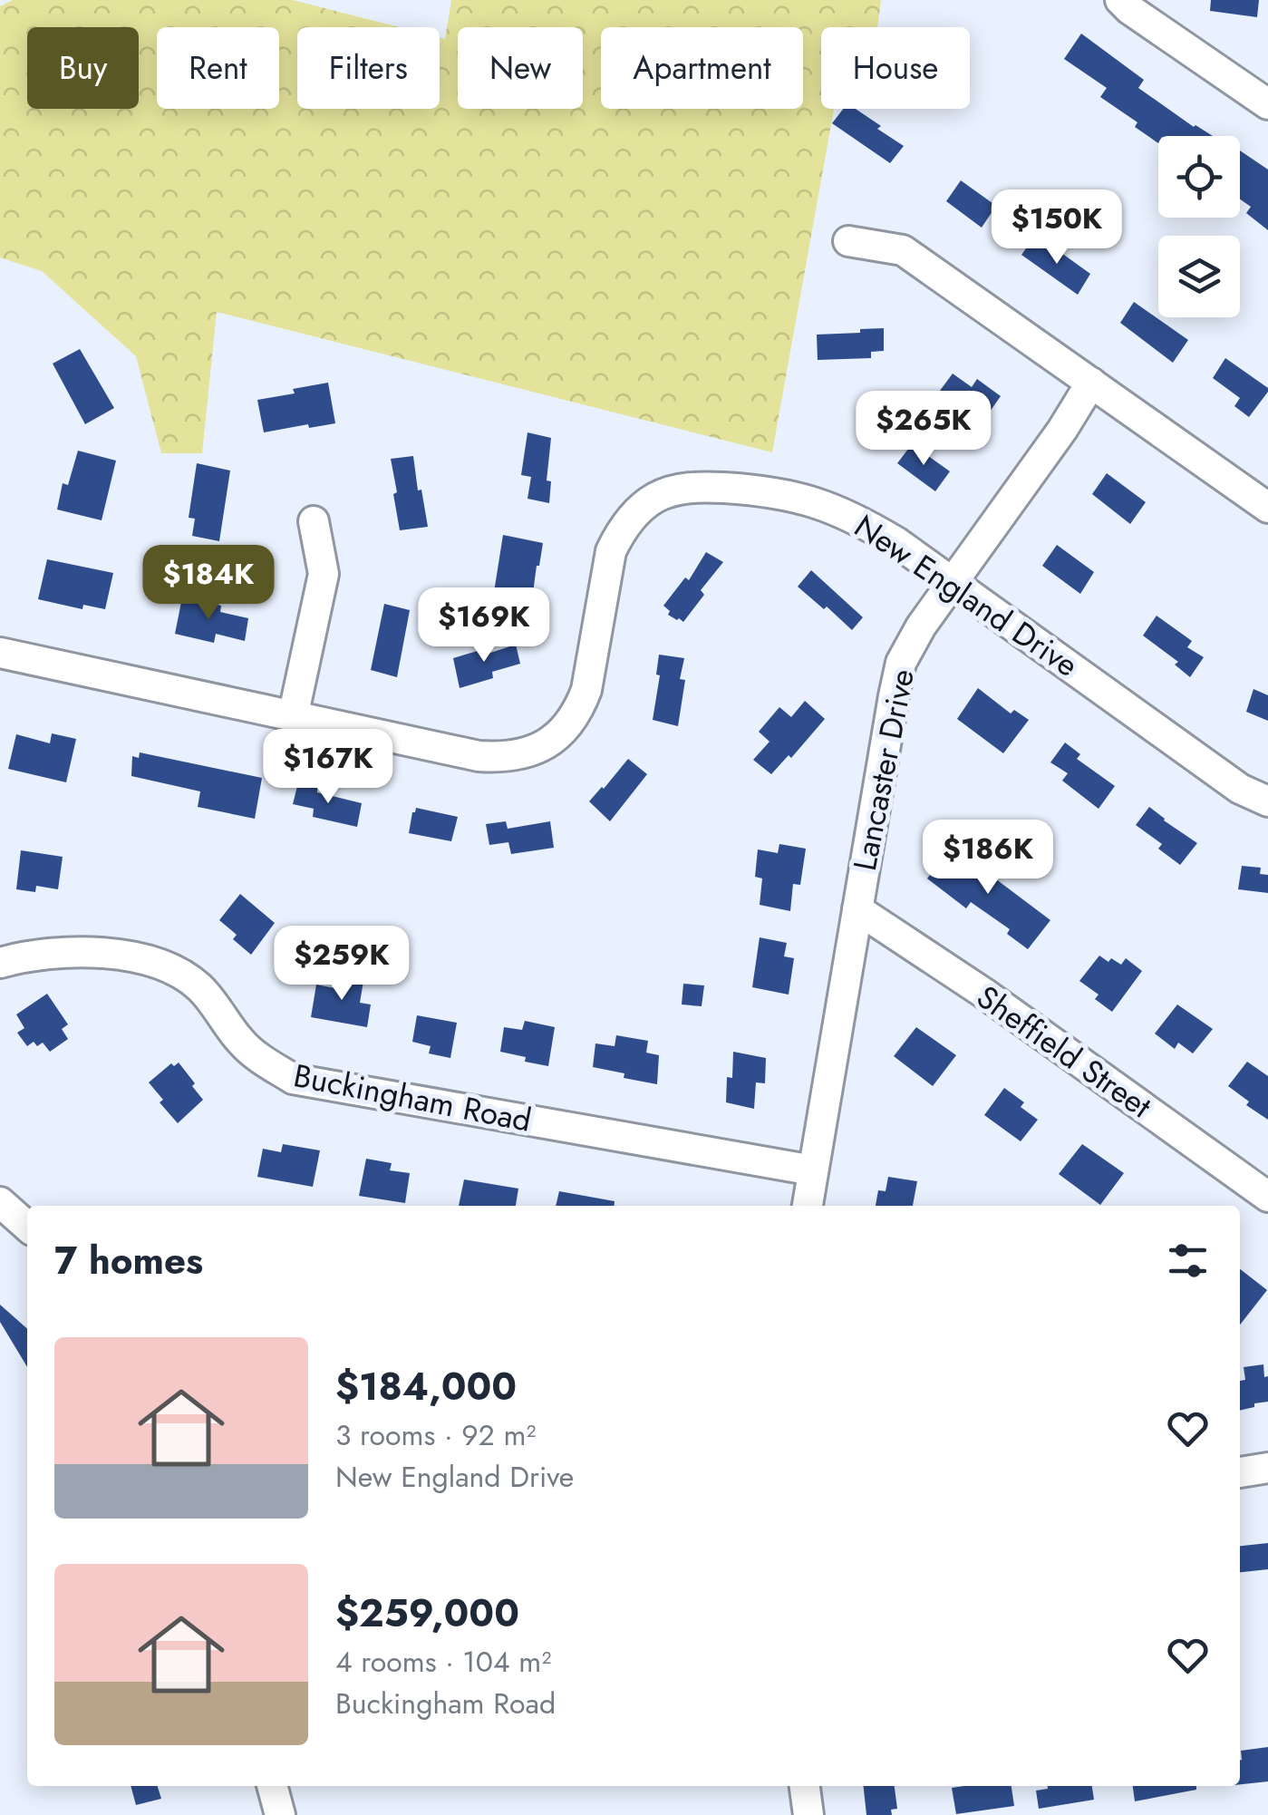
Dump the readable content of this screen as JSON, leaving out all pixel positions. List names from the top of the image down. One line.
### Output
{"streets":{"street":["New England Drive","Lancaster Drive","Sheffield Street","Buckingham Road"]},"crossings":[["New England Drive","Lancaster Drive"],["Lancaster Drive","Sheffield Street"],["Lancaster Drive","Buckingham Road"]],"page":{"chip":["Buy","Rent","Filters","New","Apartment","House"],"price":["$150K","$265K","$184K","$169K","$167K","$186K","$259K"],"heading":"7 homes","list":[{"name":"$184,000","note":"3 rooms · 92 m² · New England Drive"},{"name":"$259,000","note":"4 rooms · 104 m² · Buckingham Road"}]}}
